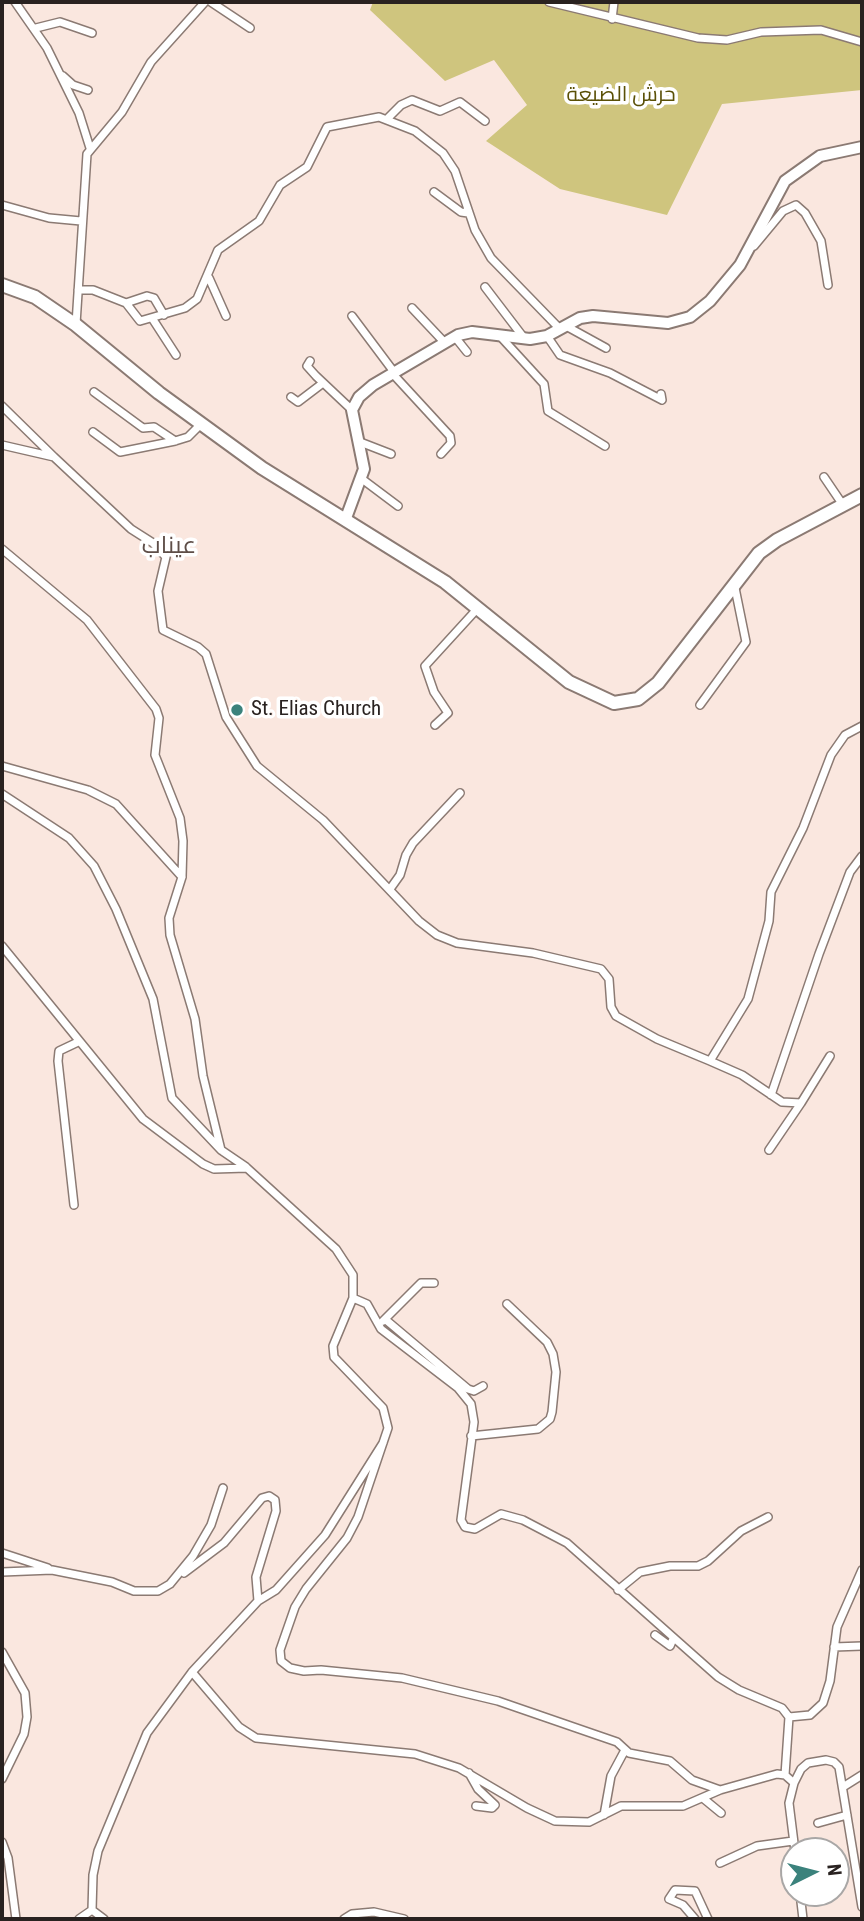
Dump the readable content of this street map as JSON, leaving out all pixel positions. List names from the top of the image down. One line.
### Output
{"districts":["عيناب"],"parks":["حرش الضيعة"],"places":["St. Elias Church"],"north":"right"}
